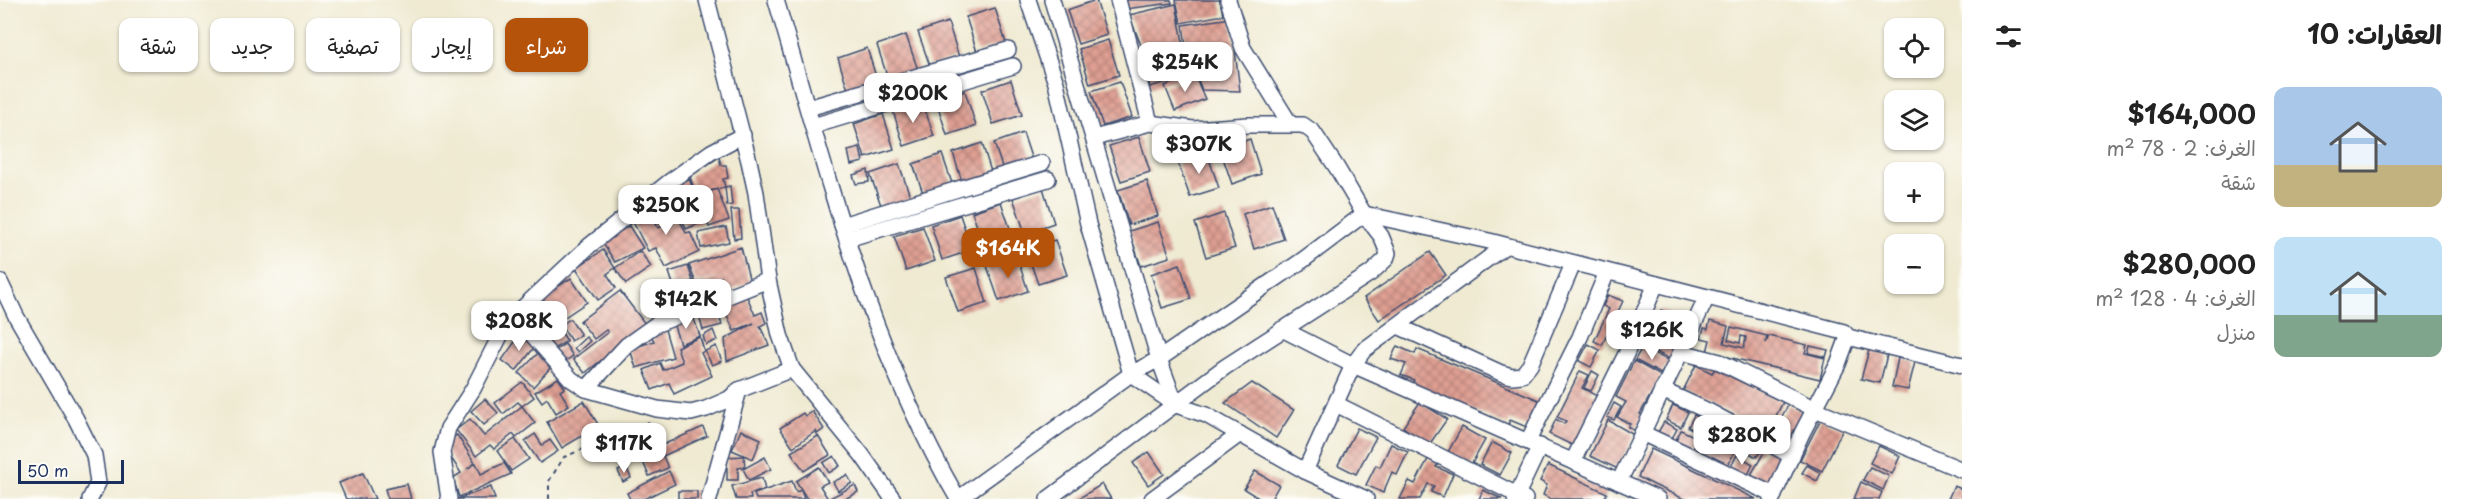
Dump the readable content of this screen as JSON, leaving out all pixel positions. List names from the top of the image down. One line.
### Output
{"scale_bar":"50 m","page":{"heading":"العقارات: 10","map_buttons":["+","−"],"chip":["شراء","إيجار","تصفية","جديد","شقة"],"price":["$254K","$200K","$307K","$250K","$164K","$142K","$208K","$126K","$280K","$117K"],"list":[{"name":"$164,000","note":"الغرف: 2 · 78 m² · شقة"},{"name":"$280,000","note":"الغرف: 4 · 128 m² · منزل"}],"scale":"50 m"}}
